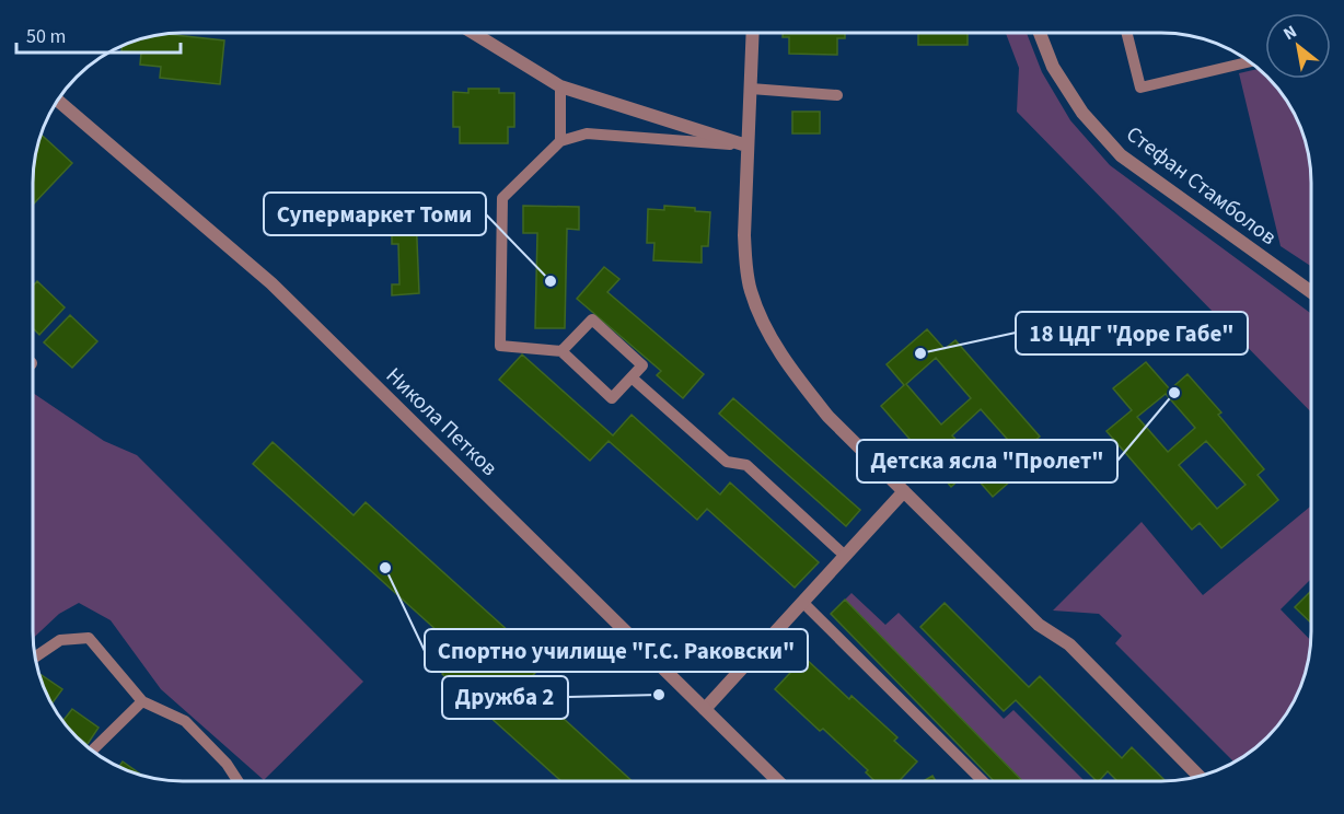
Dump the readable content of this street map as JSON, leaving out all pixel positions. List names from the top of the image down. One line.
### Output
{"streets":{"street":["Стефан Стамболов","Никола Петков"]},"places":["Супермаркет Томи","18 ЦДГ \"Доре Габе\"","Детска ясла \"Пролет\"","Спортно училище \"Г.С. Раковски\"","Дружба 2"],"scale_bar":"50 m","north":"top left"}
